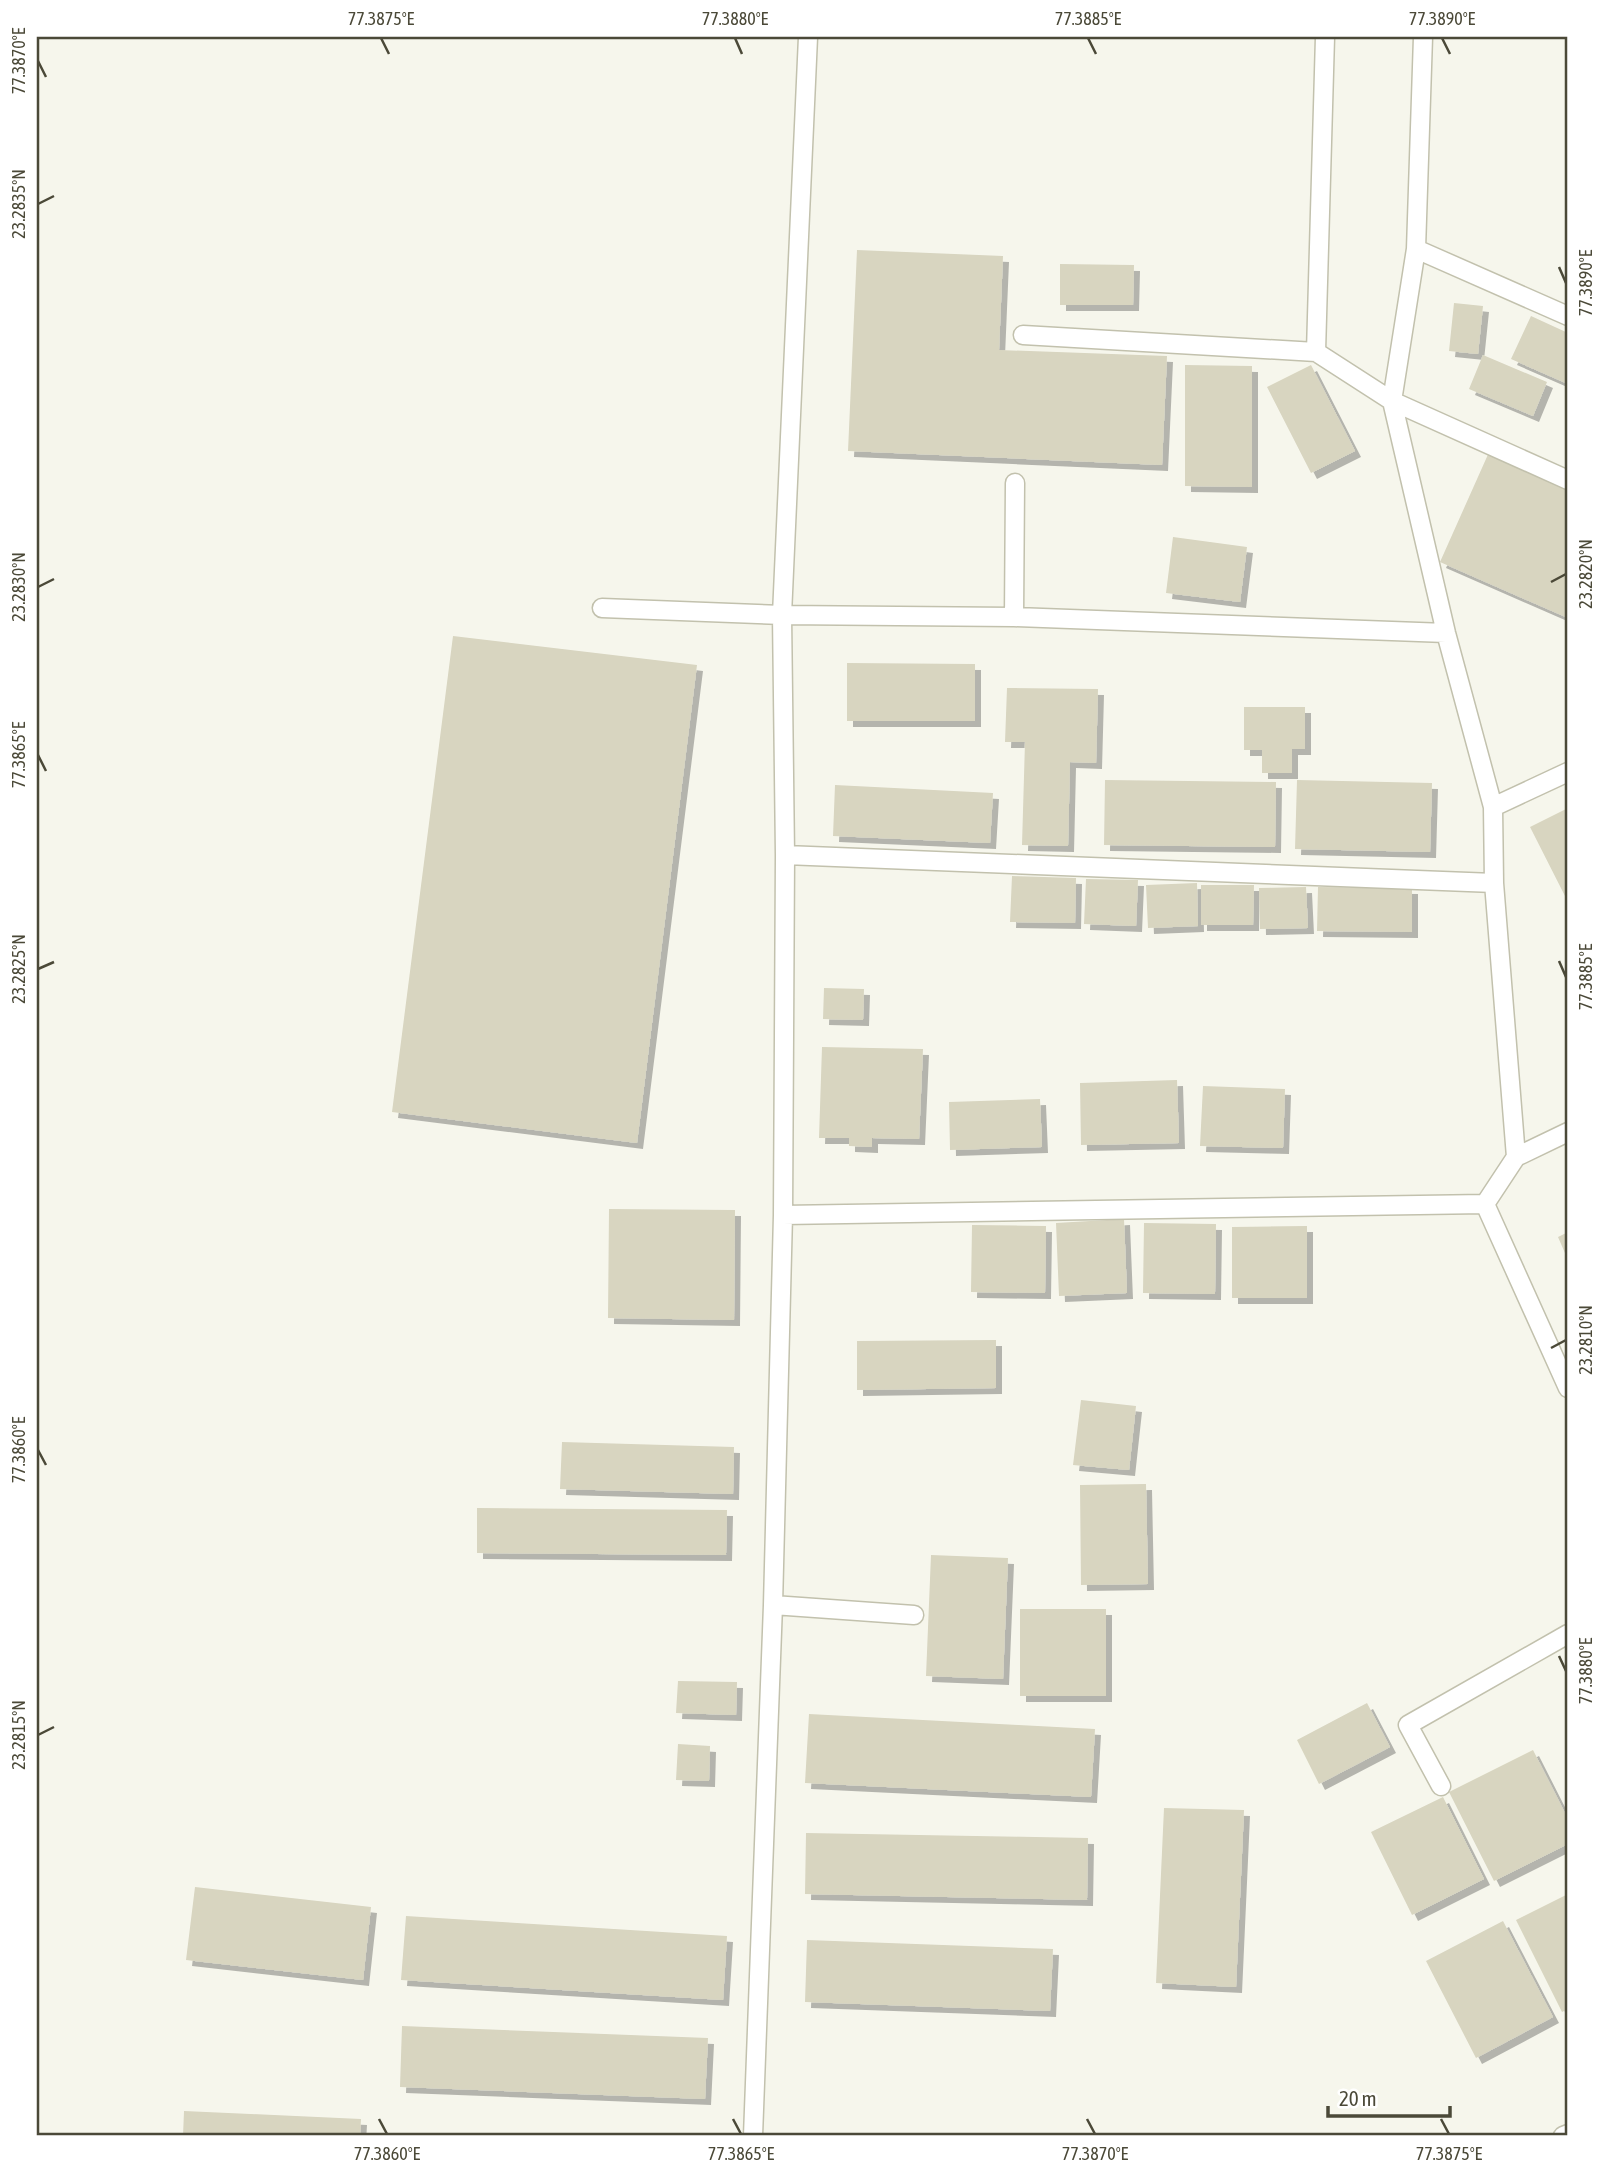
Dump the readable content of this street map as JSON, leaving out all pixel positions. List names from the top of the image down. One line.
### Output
{"scale_bar":"20 m","coordinates":["77.3875°E","77.3880°E","77.3885°E","77.3890°E","77.3870°E","23.2835°N","23.2820°N","23.2830°N","77.3865°E","23.2825°N","23.2810°N","77.3860°E","23.2815°N"]}
